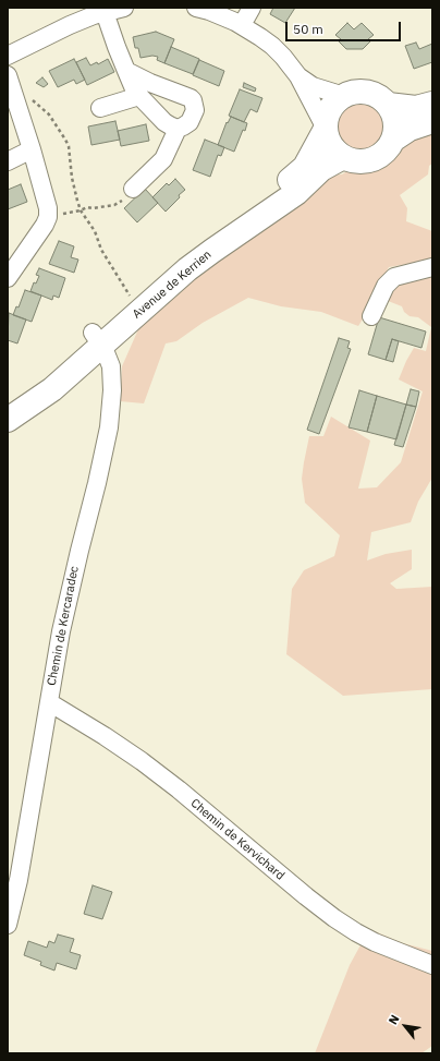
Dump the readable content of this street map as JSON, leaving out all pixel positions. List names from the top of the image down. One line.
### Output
{"streets":{"main road":["Avenue de Kerrien"],"street":["Chemin de Kercaradec","Chemin de Kervichard"]},"crossings":[["Avenue de Kerrien","Chemin de Kercaradec"],["Chemin de Kercaradec","Chemin de Kervichard"]],"scale_bar":"50 m","north":"top left"}
